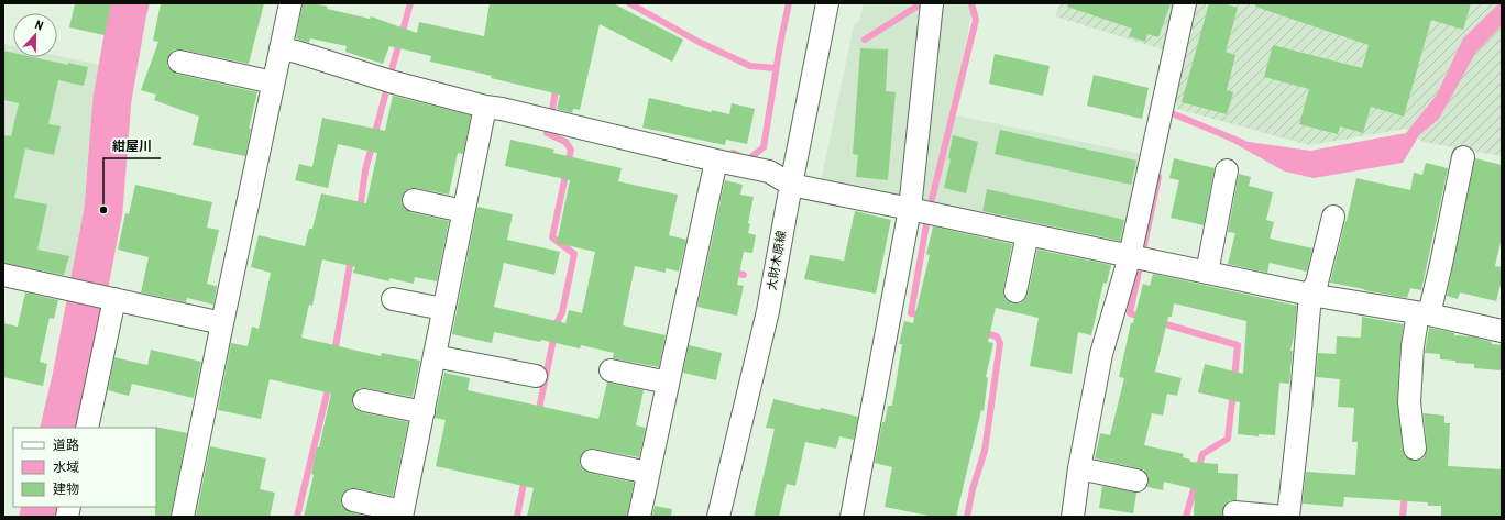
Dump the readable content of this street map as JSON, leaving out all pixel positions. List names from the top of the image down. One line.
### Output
{"streets":{"street":["大財木原線"]},"places":["紺屋川"],"legend":["道路","水域","建物"],"north":"top"}
